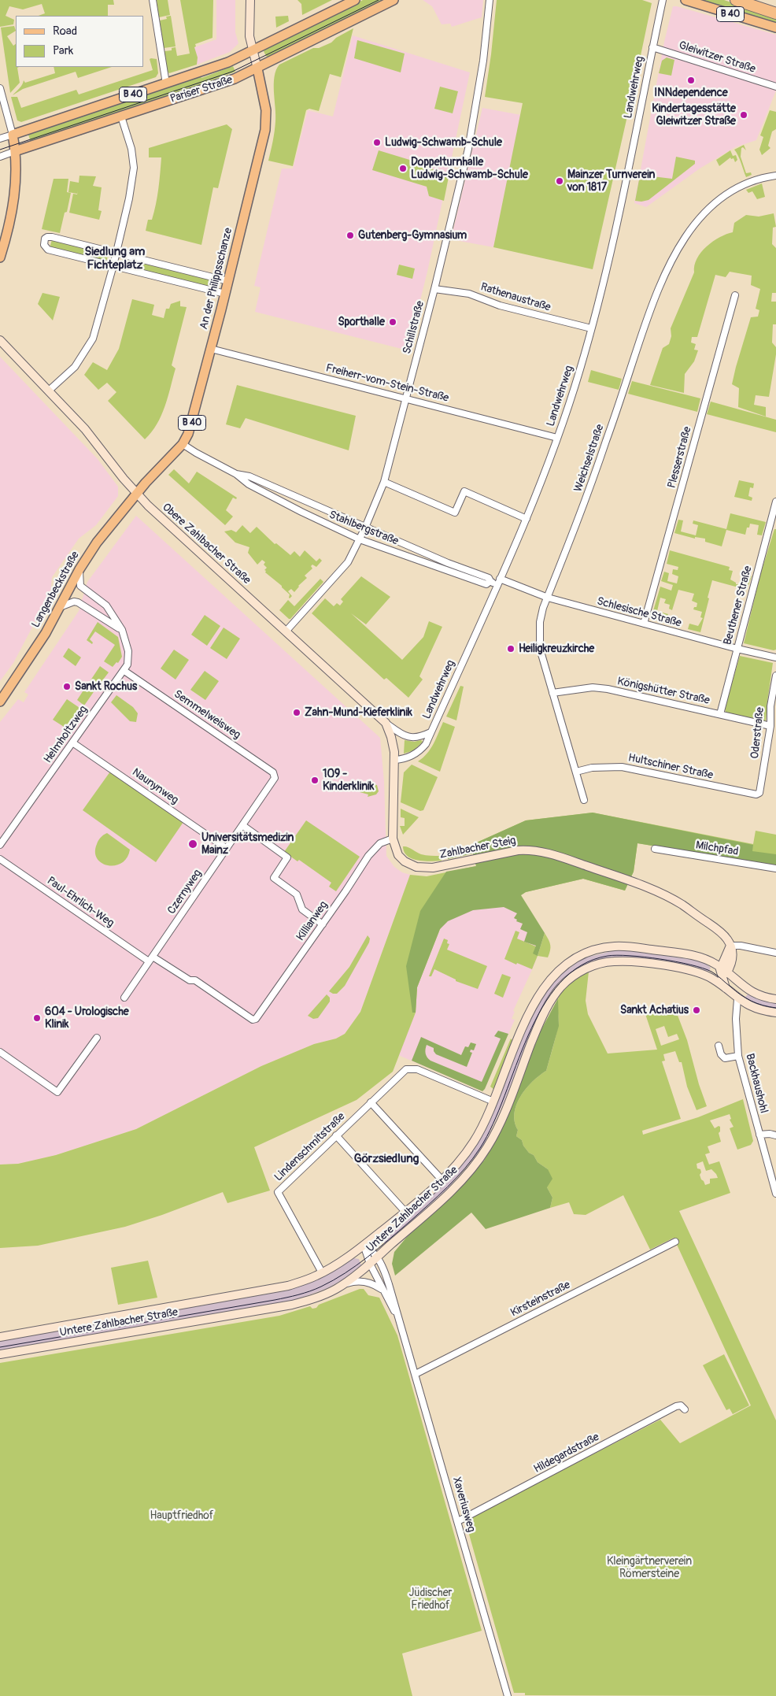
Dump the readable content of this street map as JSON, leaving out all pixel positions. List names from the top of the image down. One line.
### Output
{"streets":{"highway":["B 40"],"main road":["Pariser Straße","An der Philippsschanze","Langenbeckstraße"],"street":["Gleiwitzer Straße","Landwehrweg","Rathenaustraße","Schillstraße","Freiherr-vom-Stein-Straße","Plesserstraße","Weichselstraße","Stahlbergstraße","Obere Zahlbacher Straße","Beuthener Straße","Schlesische Straße","Königshütter Straße","Semmelweisweg","Oderstraße","Helmholtzweg","Hultschiner Straße","Naunynweg","Zahlbacher Steig","Milchpfad","Czernyweg","Paul-Ehrlich-Weg","Killianweg","Backhaushohl","Lindenschmitstraße","Untere Zahlbacher Straße","Kirsteinstraße","Hildegardstraße","Xaveriusweg"]},"crossings":[["Gleiwitzer Straße","Landwehrweg"],["Landwehrweg","Rathenaustraße"],["Landwehrweg","Freiherr-vom-Stein-Straße"],["Landwehrweg","Stahlbergstraße"],["Landwehrweg","Obere Zahlbacher Straße"],["Landwehrweg","Schlesische Straße"],["Landwehrweg","Zahlbacher Steig"],["Pariser Straße","An der Philippsschanze"],["An der Philippsschanze","Freiherr-vom-Stein-Straße"],["An der Philippsschanze","Stahlbergstraße"],["An der Philippsschanze","Obere Zahlbacher Straße"],["An der Philippsschanze","Langenbeckstraße"],["Rathenaustraße","Schillstraße"],["Schillstraße","Freiherr-vom-Stein-Straße"],["Schillstraße","Stahlbergstraße"],["Schillstraße","Obere Zahlbacher Straße"],["Plesserstraße","Schlesische Straße"],["Weichselstraße","Schlesische Straße"],["Weichselstraße","Königshütter Straße"],["Weichselstraße","Hultschiner Straße"],["Stahlbergstraße","Schlesische Straße"],["Obere Zahlbacher Straße","Langenbeckstraße"],["Obere Zahlbacher Straße","Zahlbacher Steig"],["Langenbeckstraße","Helmholtzweg"],["Beuthener Straße","Schlesische Straße"],["Beuthener Straße","Königshütter Straße"],["Königshütter Straße","Oderstraße"],["Semmelweisweg","Helmholtzweg"],["Semmelweisweg","Czernyweg"],["Oderstraße","Hultschiner Straße"],["Helmholtzweg","Naunynweg"],["Naunynweg","Czernyweg"],["Zahlbacher Steig","Killianweg"],["Czernyweg","Paul-Ehrlich-Weg"],["Paul-Ehrlich-Weg","Killianweg"],["Backhaushohl","Untere Zahlbacher Straße"],["Lindenschmitstraße","Untere Zahlbacher Straße"],["Untere Zahlbacher Straße","Xaveriusweg"],["Kirsteinstraße","Xaveriusweg"],["Hildegardstraße","Xaveriusweg"]],"districts":["Siedlung am Fichteplatz","Görzsiedlung"],"parks":["Hauptfriedhof","Kleingärtnerverein Römersteine","Jüdischer Friedhof"],"places":["INNdependence","Kindertagesstätte Gleiwitzer Straße","Ludwig-Schwamb-Schule","Doppelturnhalle Ludwig-Schwamb-Schule","Mainzer Turnverein von 1817","Gutenberg-Gymnasium","Sporthalle","Heiligkreuzkirche","Sankt Rochus","Zahn-Mund-Kieferklinik","109 - Kinderklinik","Universitätsmedizin Mainz","Sankt Achatius","604 - Urologische Klinik"],"legend":["Road","Park"]}
